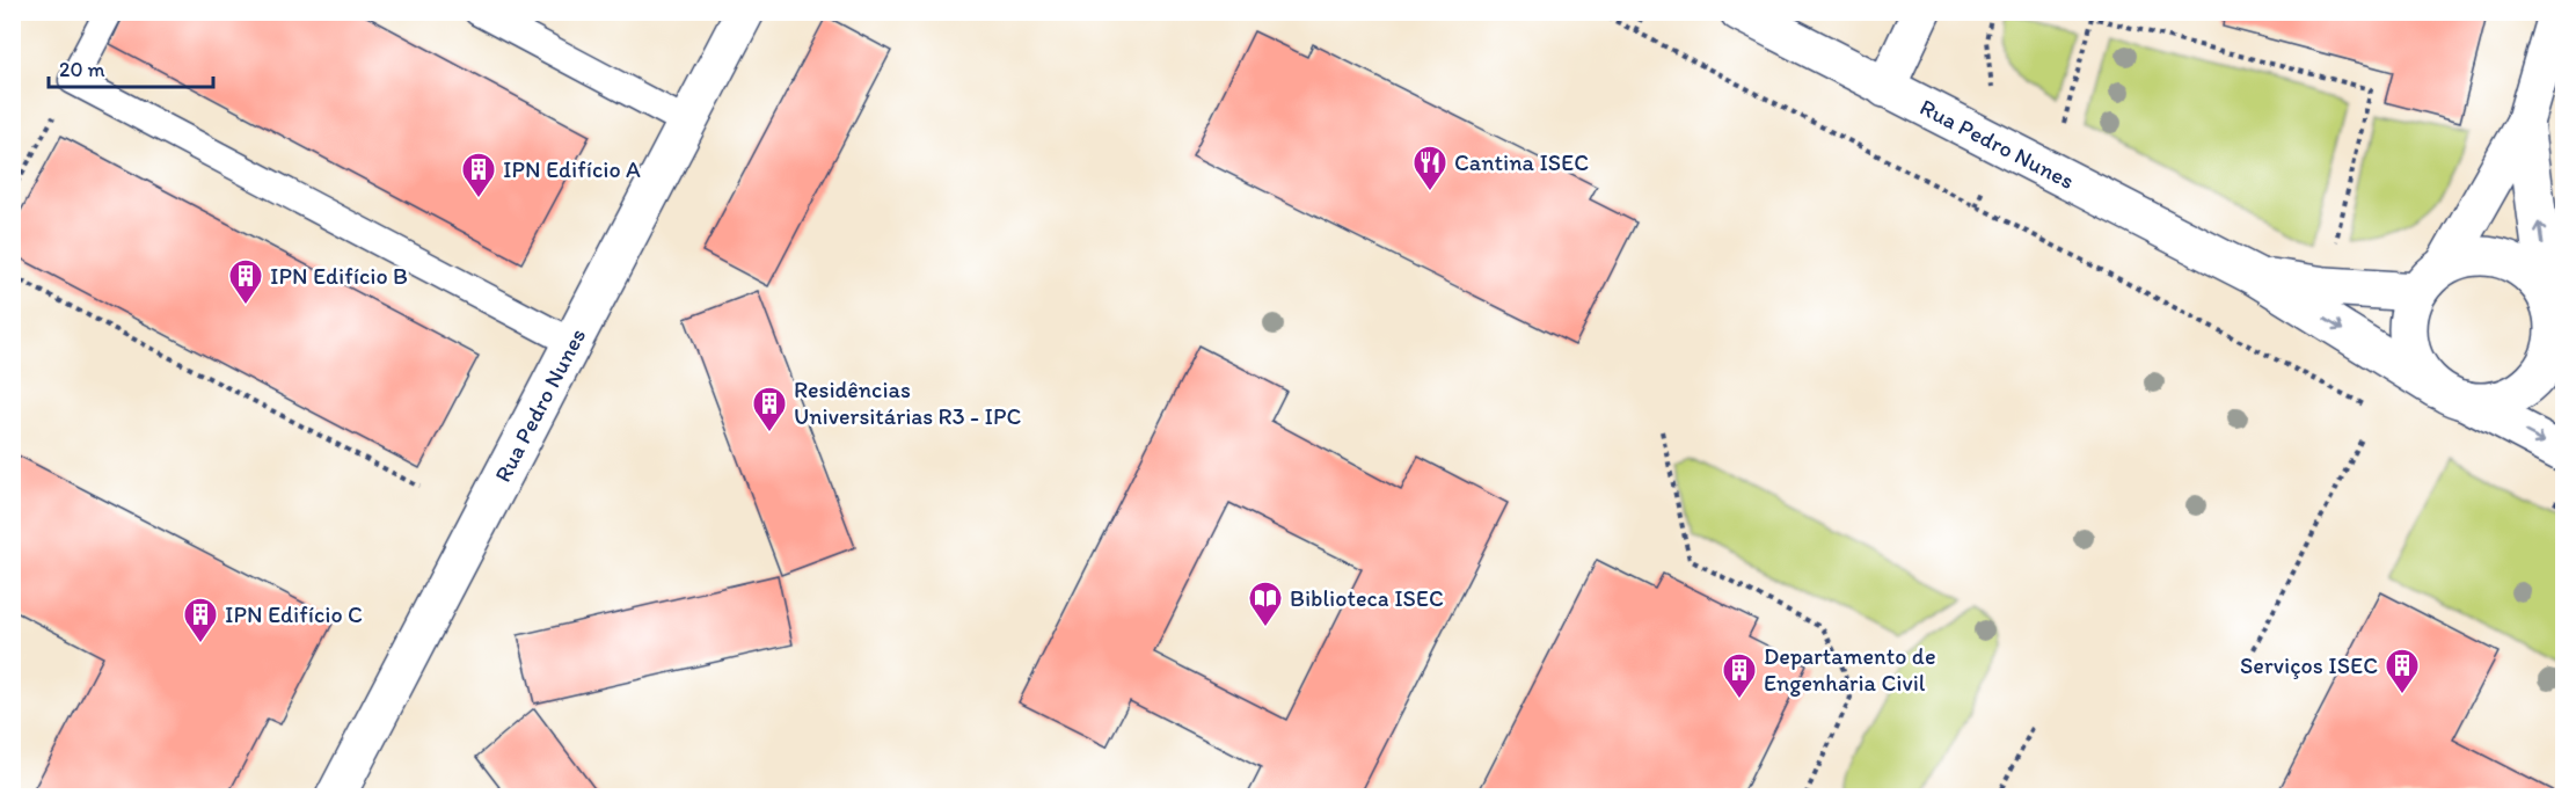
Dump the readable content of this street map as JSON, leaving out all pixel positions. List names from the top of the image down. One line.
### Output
{"streets":{"street":["Rua Pedro Nunes"]},"places":{"restaurant":["Cantina ISEC"],"building":["IPN Edifício A","IPN Edifício B","Residências Universitárias R3 - IPC","IPN Edifício C","Serviços ISEC","Departamento de Engenharia Civil"],"library":["Biblioteca ISEC"]},"scale_bar":"20 m"}
